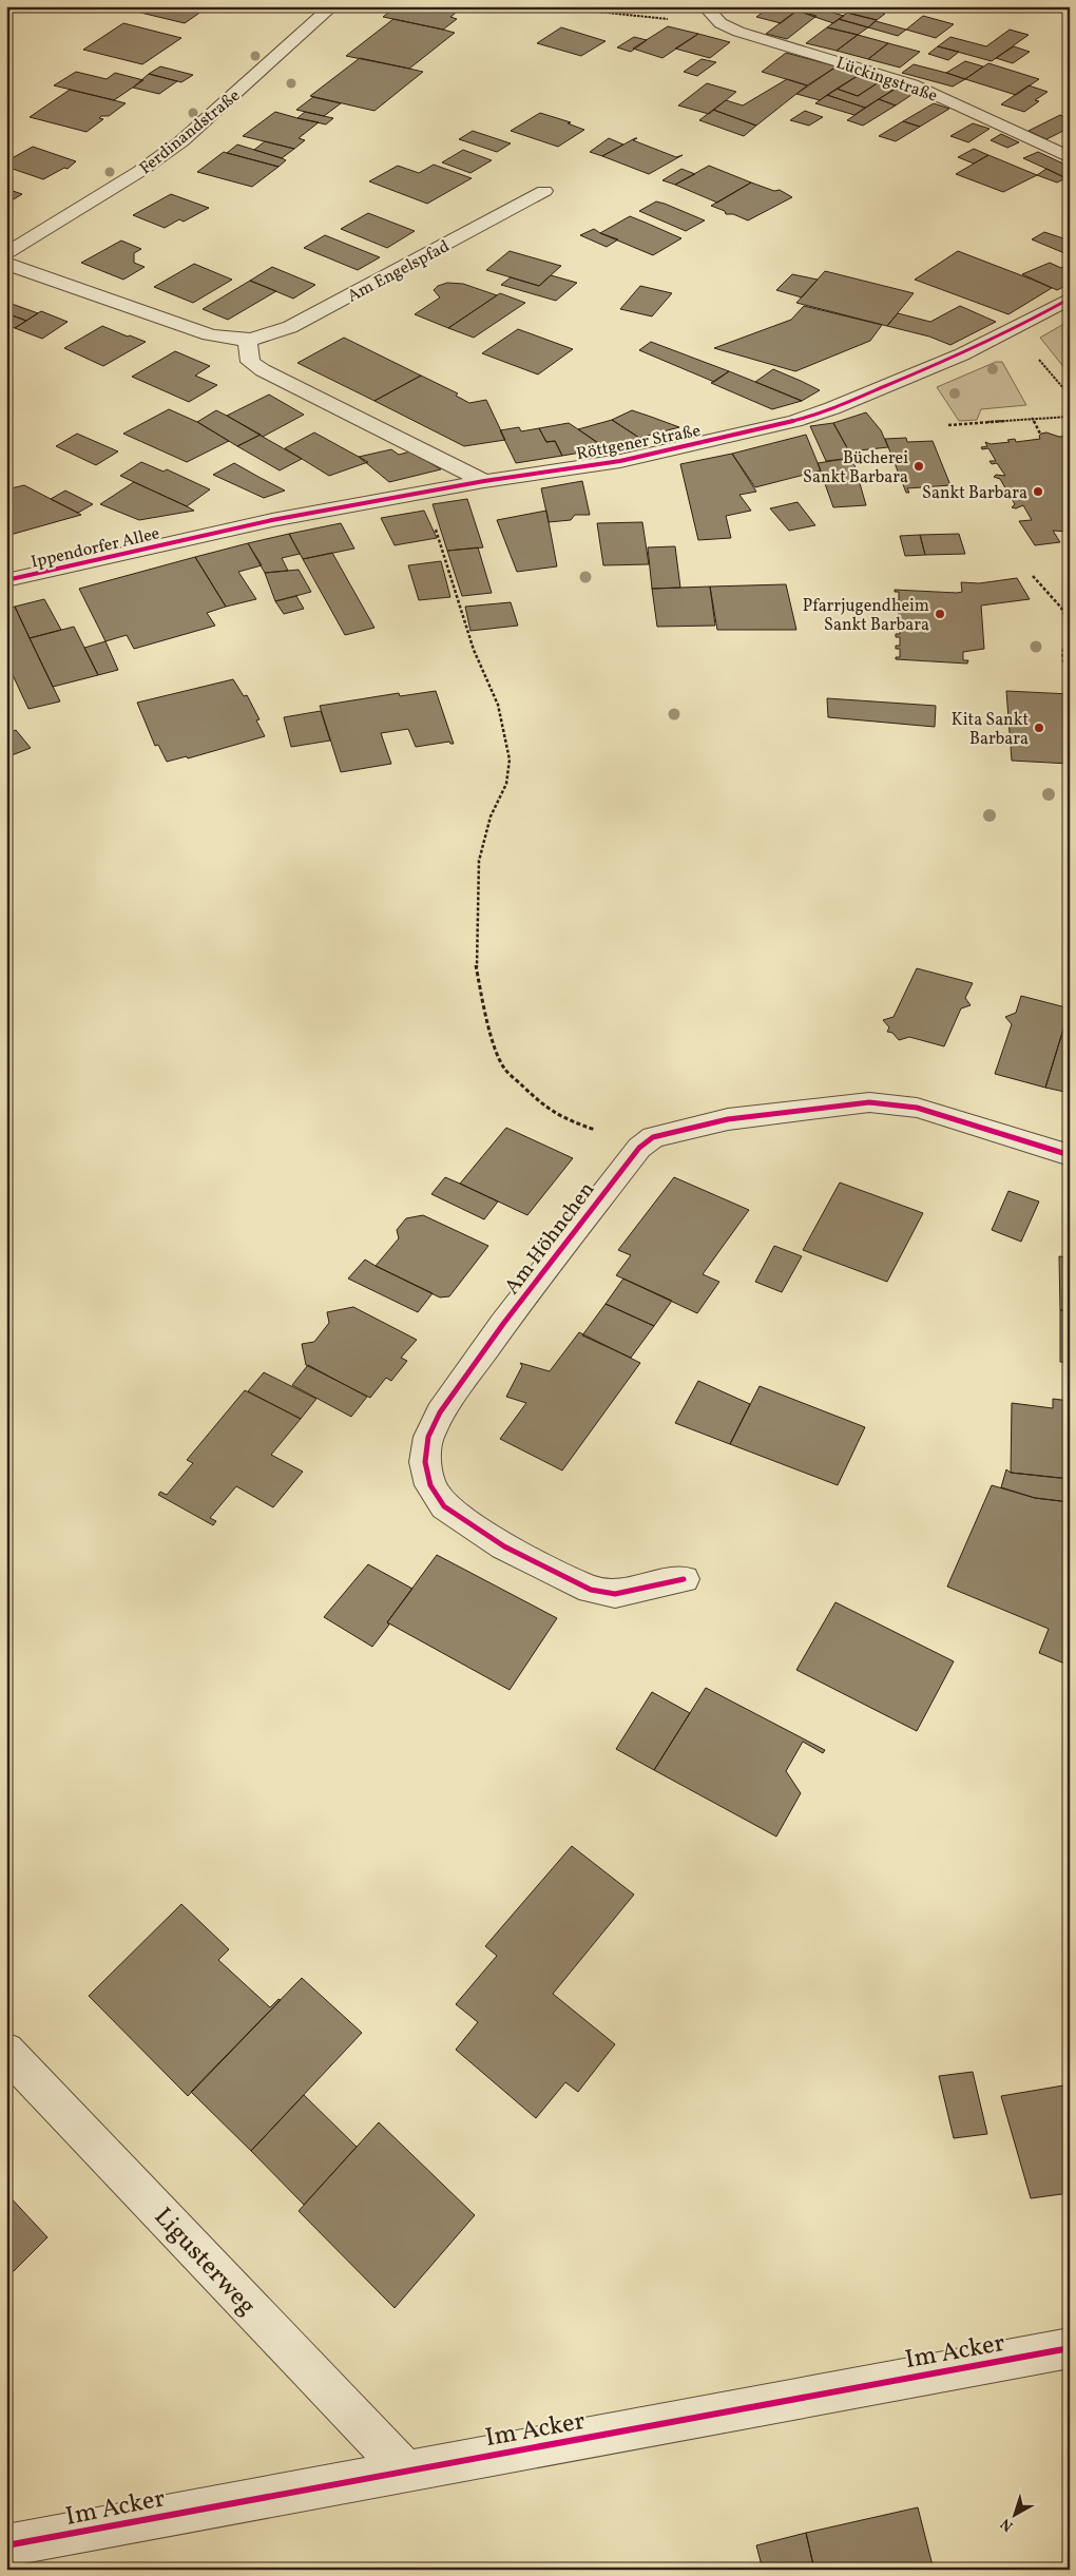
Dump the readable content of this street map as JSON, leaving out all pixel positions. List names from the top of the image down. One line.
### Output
{"streets":{"street":["Lückingstraße","Ferdinandstraße","Am Engelspfad","Röttgener Straße","Ippendorfer Allee","Am Höhnchen","Ligusterweg","Im Acker"]},"crossings":[["Röttgener Straße","Ippendorfer Allee"],["Ligusterweg","Im Acker"]],"places":["Bücherei Sankt Barbara","Sankt Barbara","Pfarrjugendheim Sankt Barbara","Kita Sankt Barbara"],"north":"bottom left"}
